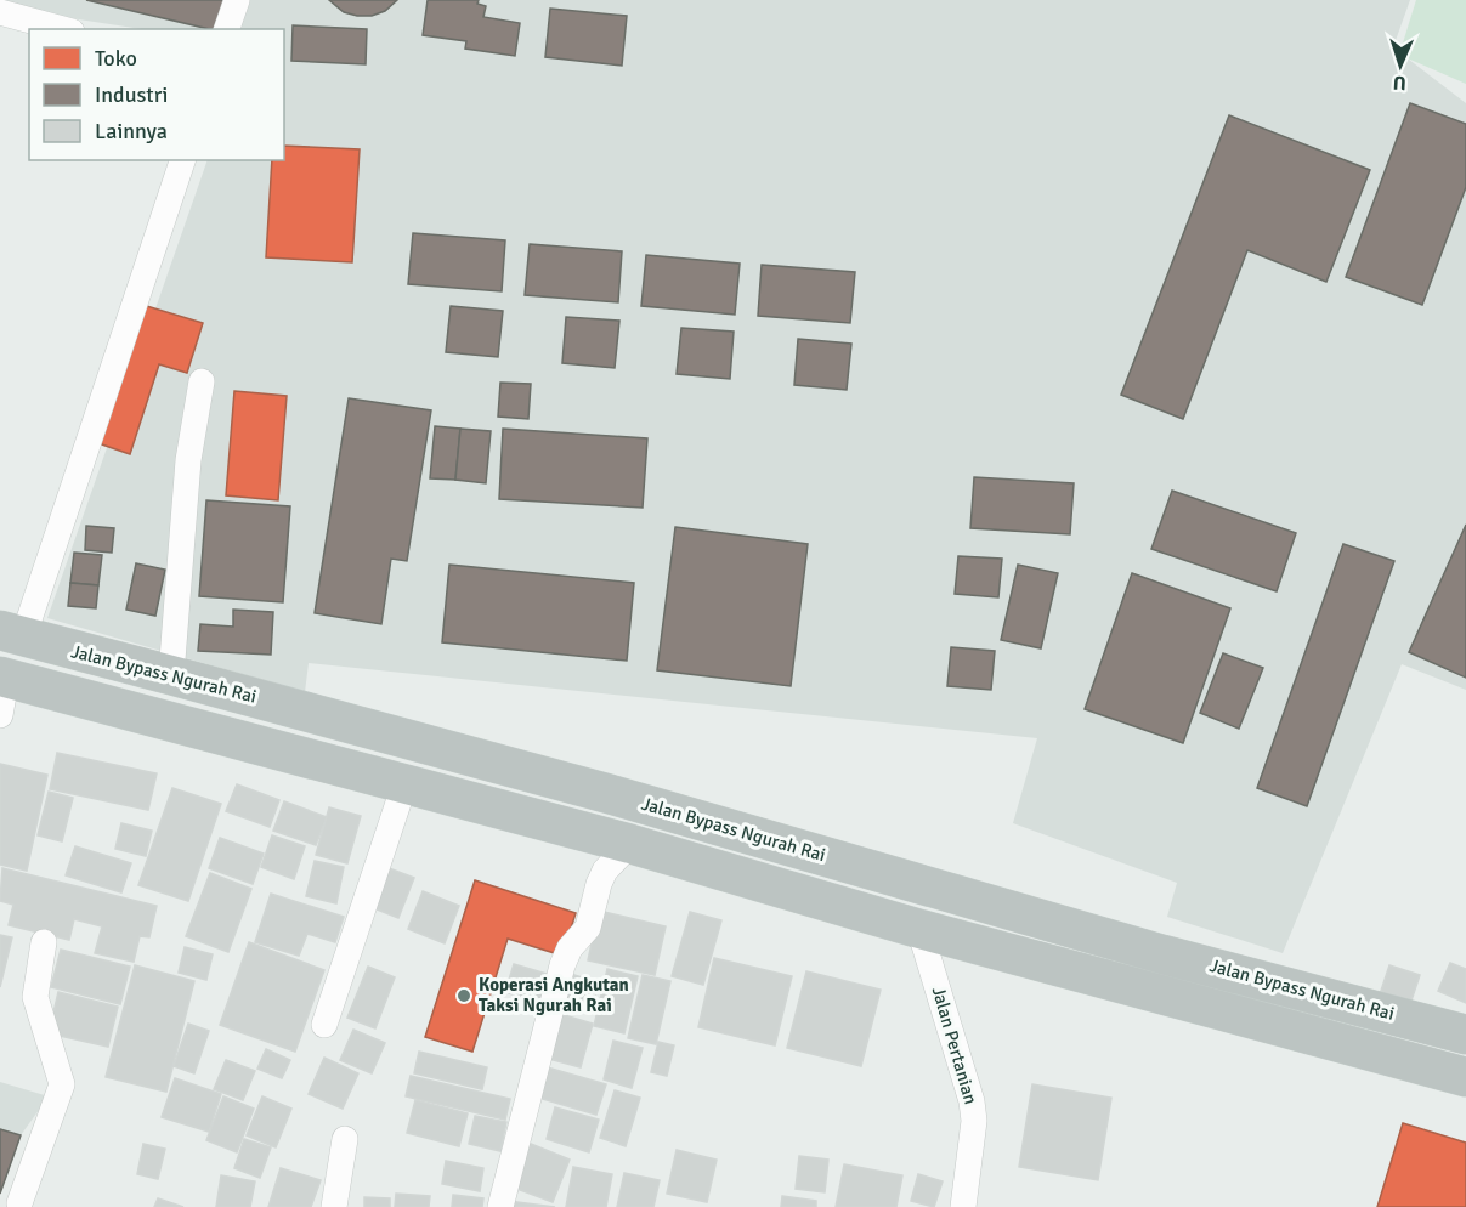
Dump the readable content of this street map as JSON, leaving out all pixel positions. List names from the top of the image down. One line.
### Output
{"streets":{"highway":["Jalan Bypass Ngurah Rai"],"street":["Jalan Pertanian"]},"places":["Koperasi Angkutan Taksi Ngurah Rai"],"legend":["Toko","Industri","Lainnya"],"north":"bottom"}
